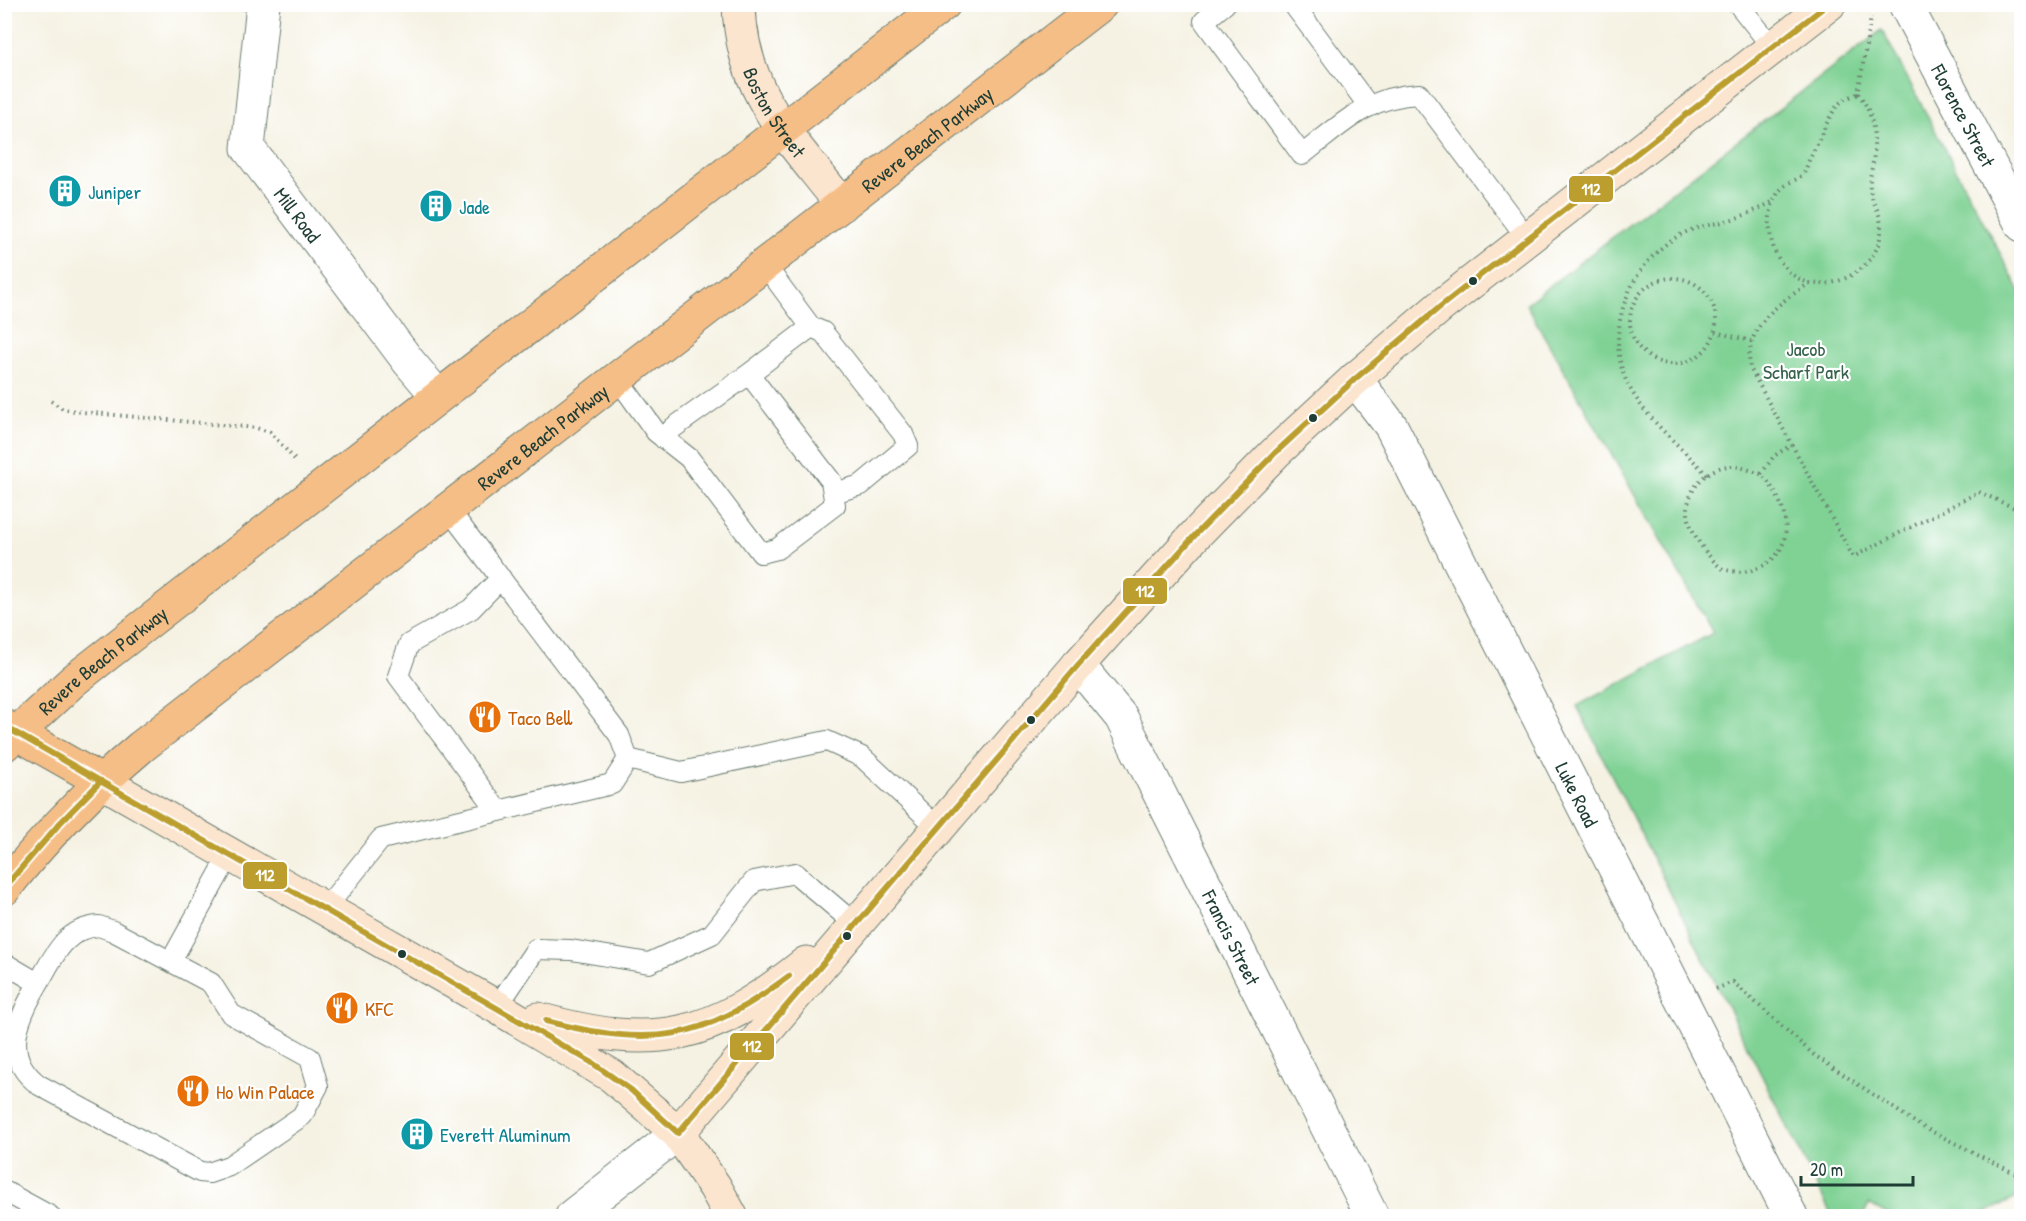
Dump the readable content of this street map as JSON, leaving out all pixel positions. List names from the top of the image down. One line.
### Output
{"streets":{"main road":["Boston Street","Revere Beach Parkway"],"street":["Florence Street","Mill Road","Luke Road","Francis Street"]},"crossings":[["Boston Street","Revere Beach Parkway"],["Revere Beach Parkway","Mill Road"]],"parks":["Jacob Scharf Park"],"places":{"building":["Juniper","Jade","Everett Aluminum"],"restaurant":["Taco Bell","KFC","Ho Win Palace"]},"lines":["transit line 112"],"scale_bar":"20 m"}
